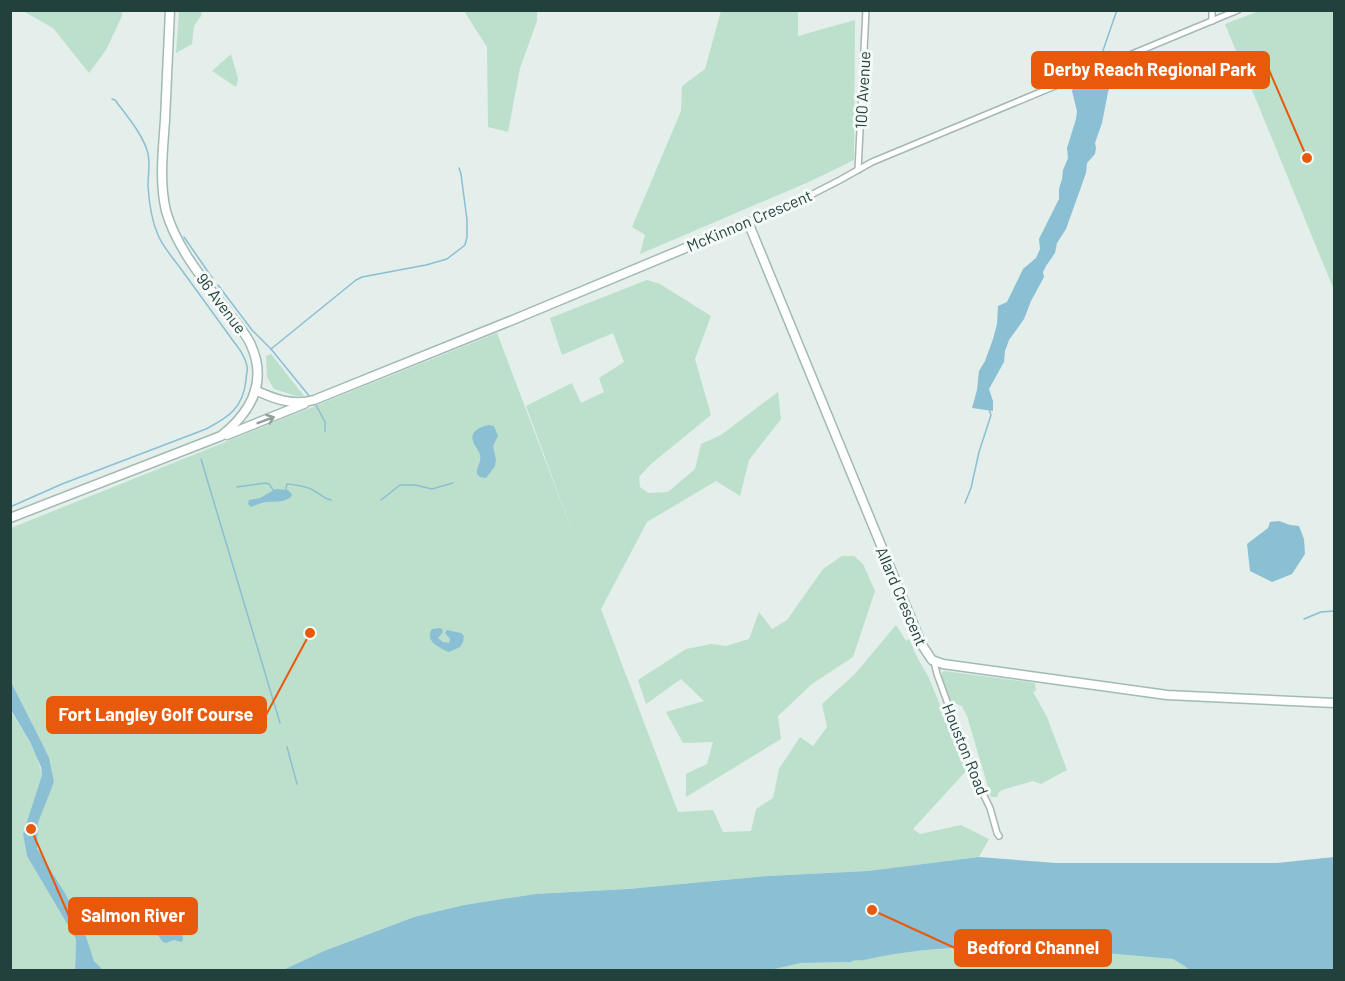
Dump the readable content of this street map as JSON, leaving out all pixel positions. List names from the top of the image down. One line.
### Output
{"streets":{"street":["100 Avenue","McKinnon Crescent","96 Avenue","Allard Crescent","Houston Road"]},"crossings":[["100 Avenue","McKinnon Crescent"],["McKinnon Crescent","96 Avenue"],["McKinnon Crescent","Allard Crescent"],["Allard Crescent","Houston Road"]],"places":["Derby Reach Regional Park","Fort Langley Golf Course","Salmon River","Bedford Channel"]}
